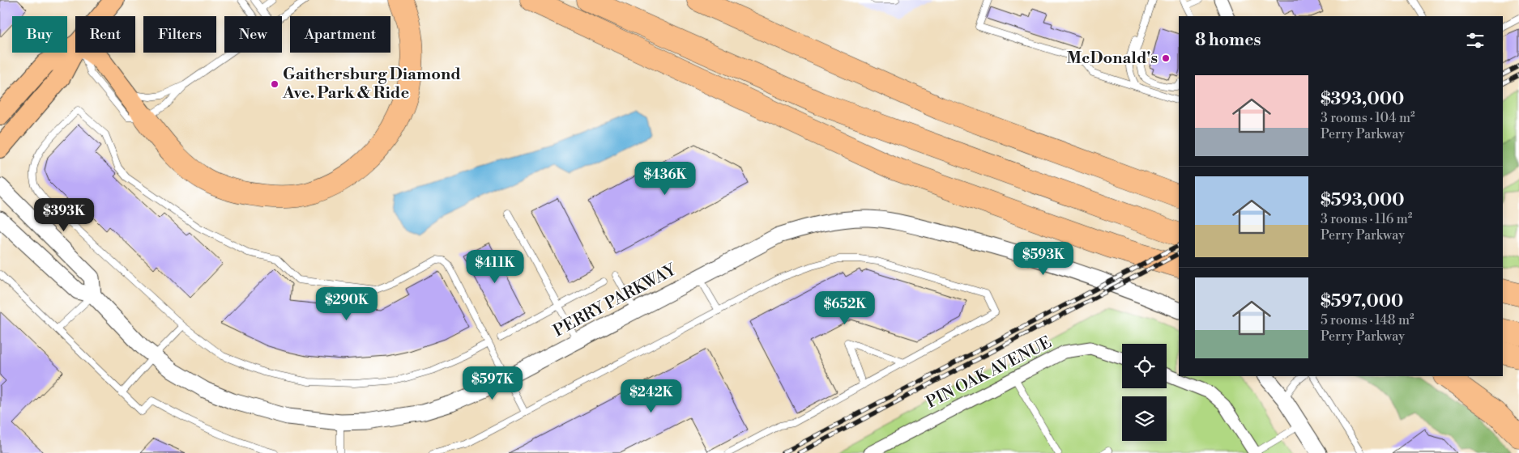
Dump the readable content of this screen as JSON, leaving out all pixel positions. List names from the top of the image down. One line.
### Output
{"streets":{"street":["PERRY PARKWAY","PIN OAK AVENUE"]},"places":["McDonald's","Gaithersburg Diamond Ave. Park & Ride"],"page":{"chip":["Buy","Rent","Filters","New","Apartment"],"heading":"8 homes","list":[{"name":"$393,000","note":"3 rooms · 104 m² · Perry Parkway"},{"name":"$593,000","note":"3 rooms · 116 m² · Perry Parkway"},{"name":"$597,000","note":"5 rooms · 148 m² · Perry Parkway"}],"price":["$436K","$393K","$593K","$411K","$290K","$652K","$597K","$242K"]}}
